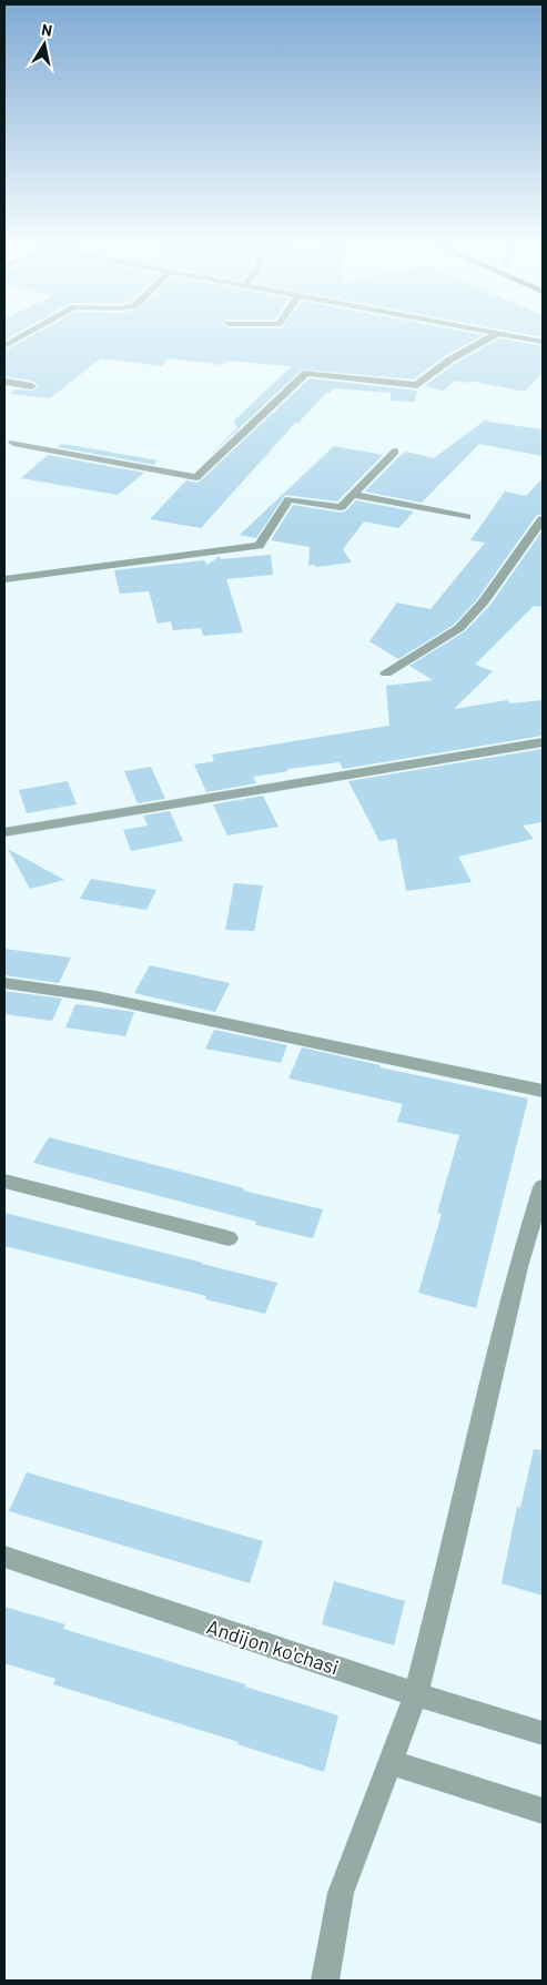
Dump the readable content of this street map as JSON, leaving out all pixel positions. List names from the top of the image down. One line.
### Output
{"streets":{"street":["Andijon ko'chasi"]},"north":"top"}
